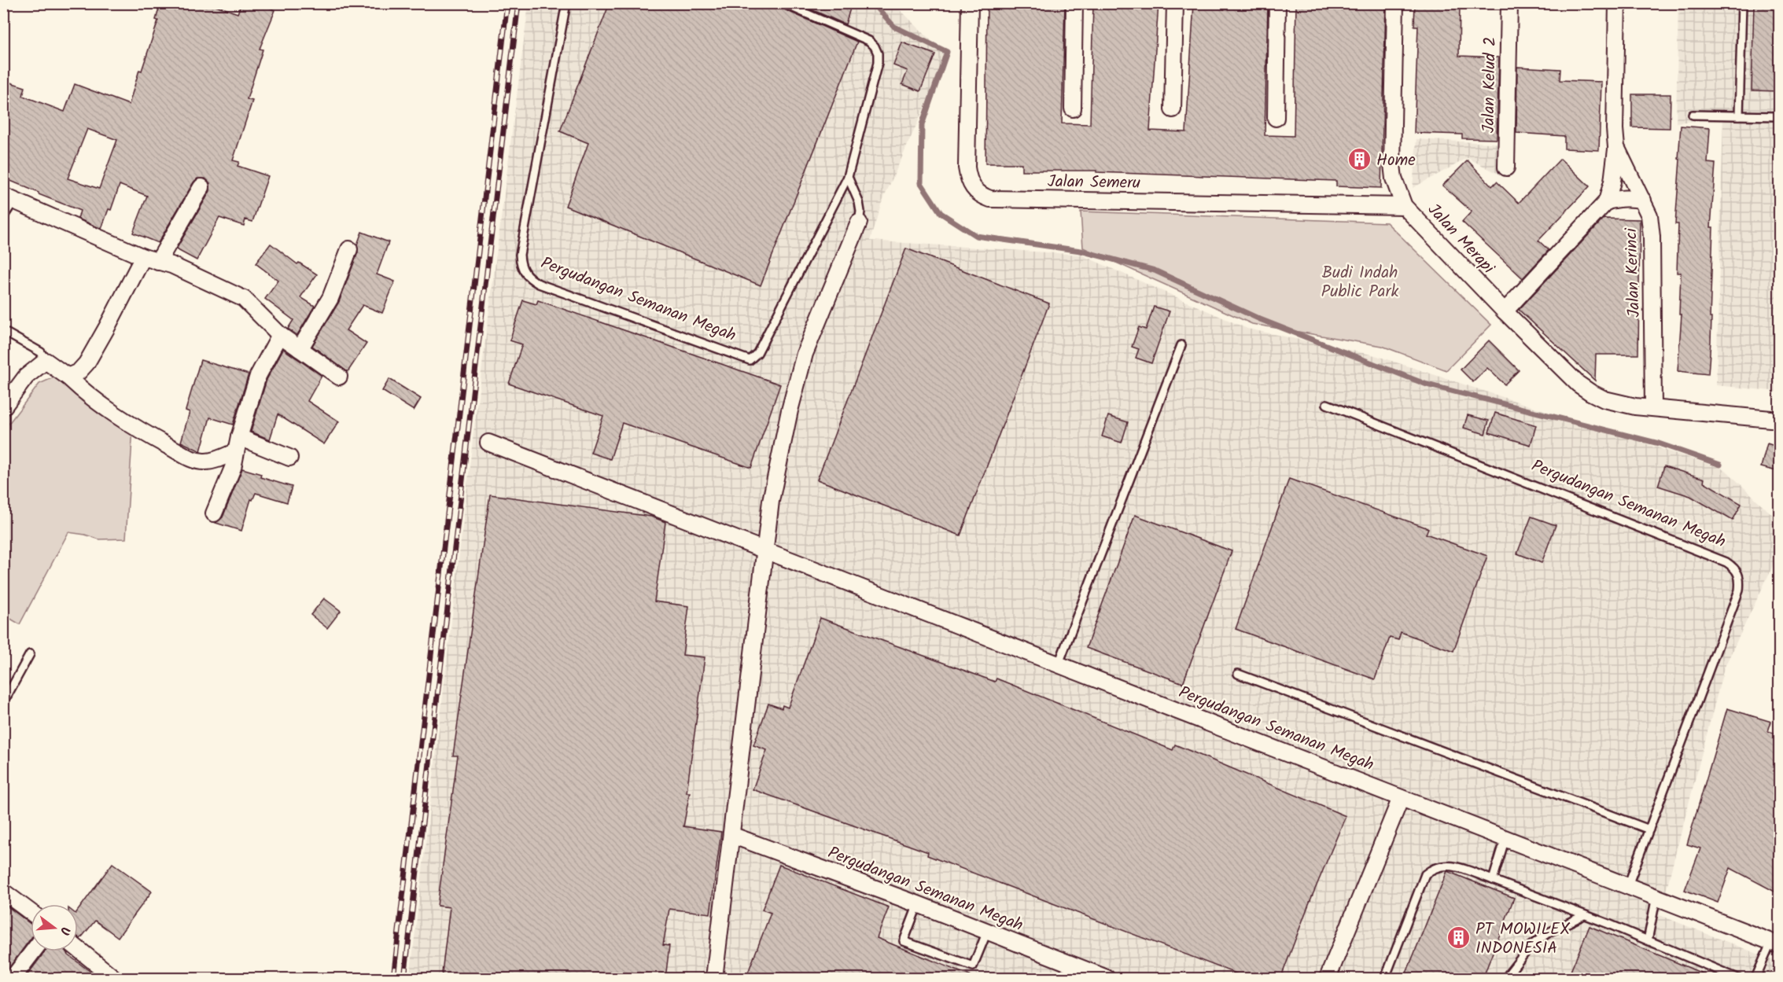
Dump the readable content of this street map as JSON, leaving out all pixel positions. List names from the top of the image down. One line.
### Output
{"streets":{"street":["Jalan Kelud 2","Jalan Semeru","Jalan Merapi","Jalan Kerinci","Pergudangan Semanan Megah"]},"crossings":[["Jalan Semeru","Jalan Merapi"],["Jalan Merapi","Jalan Kerinci"]],"parks":["Budi Indah Public Park"],"places":{"building":["Home","PT MOWILEX INDONESIA"]},"north":"right"}
